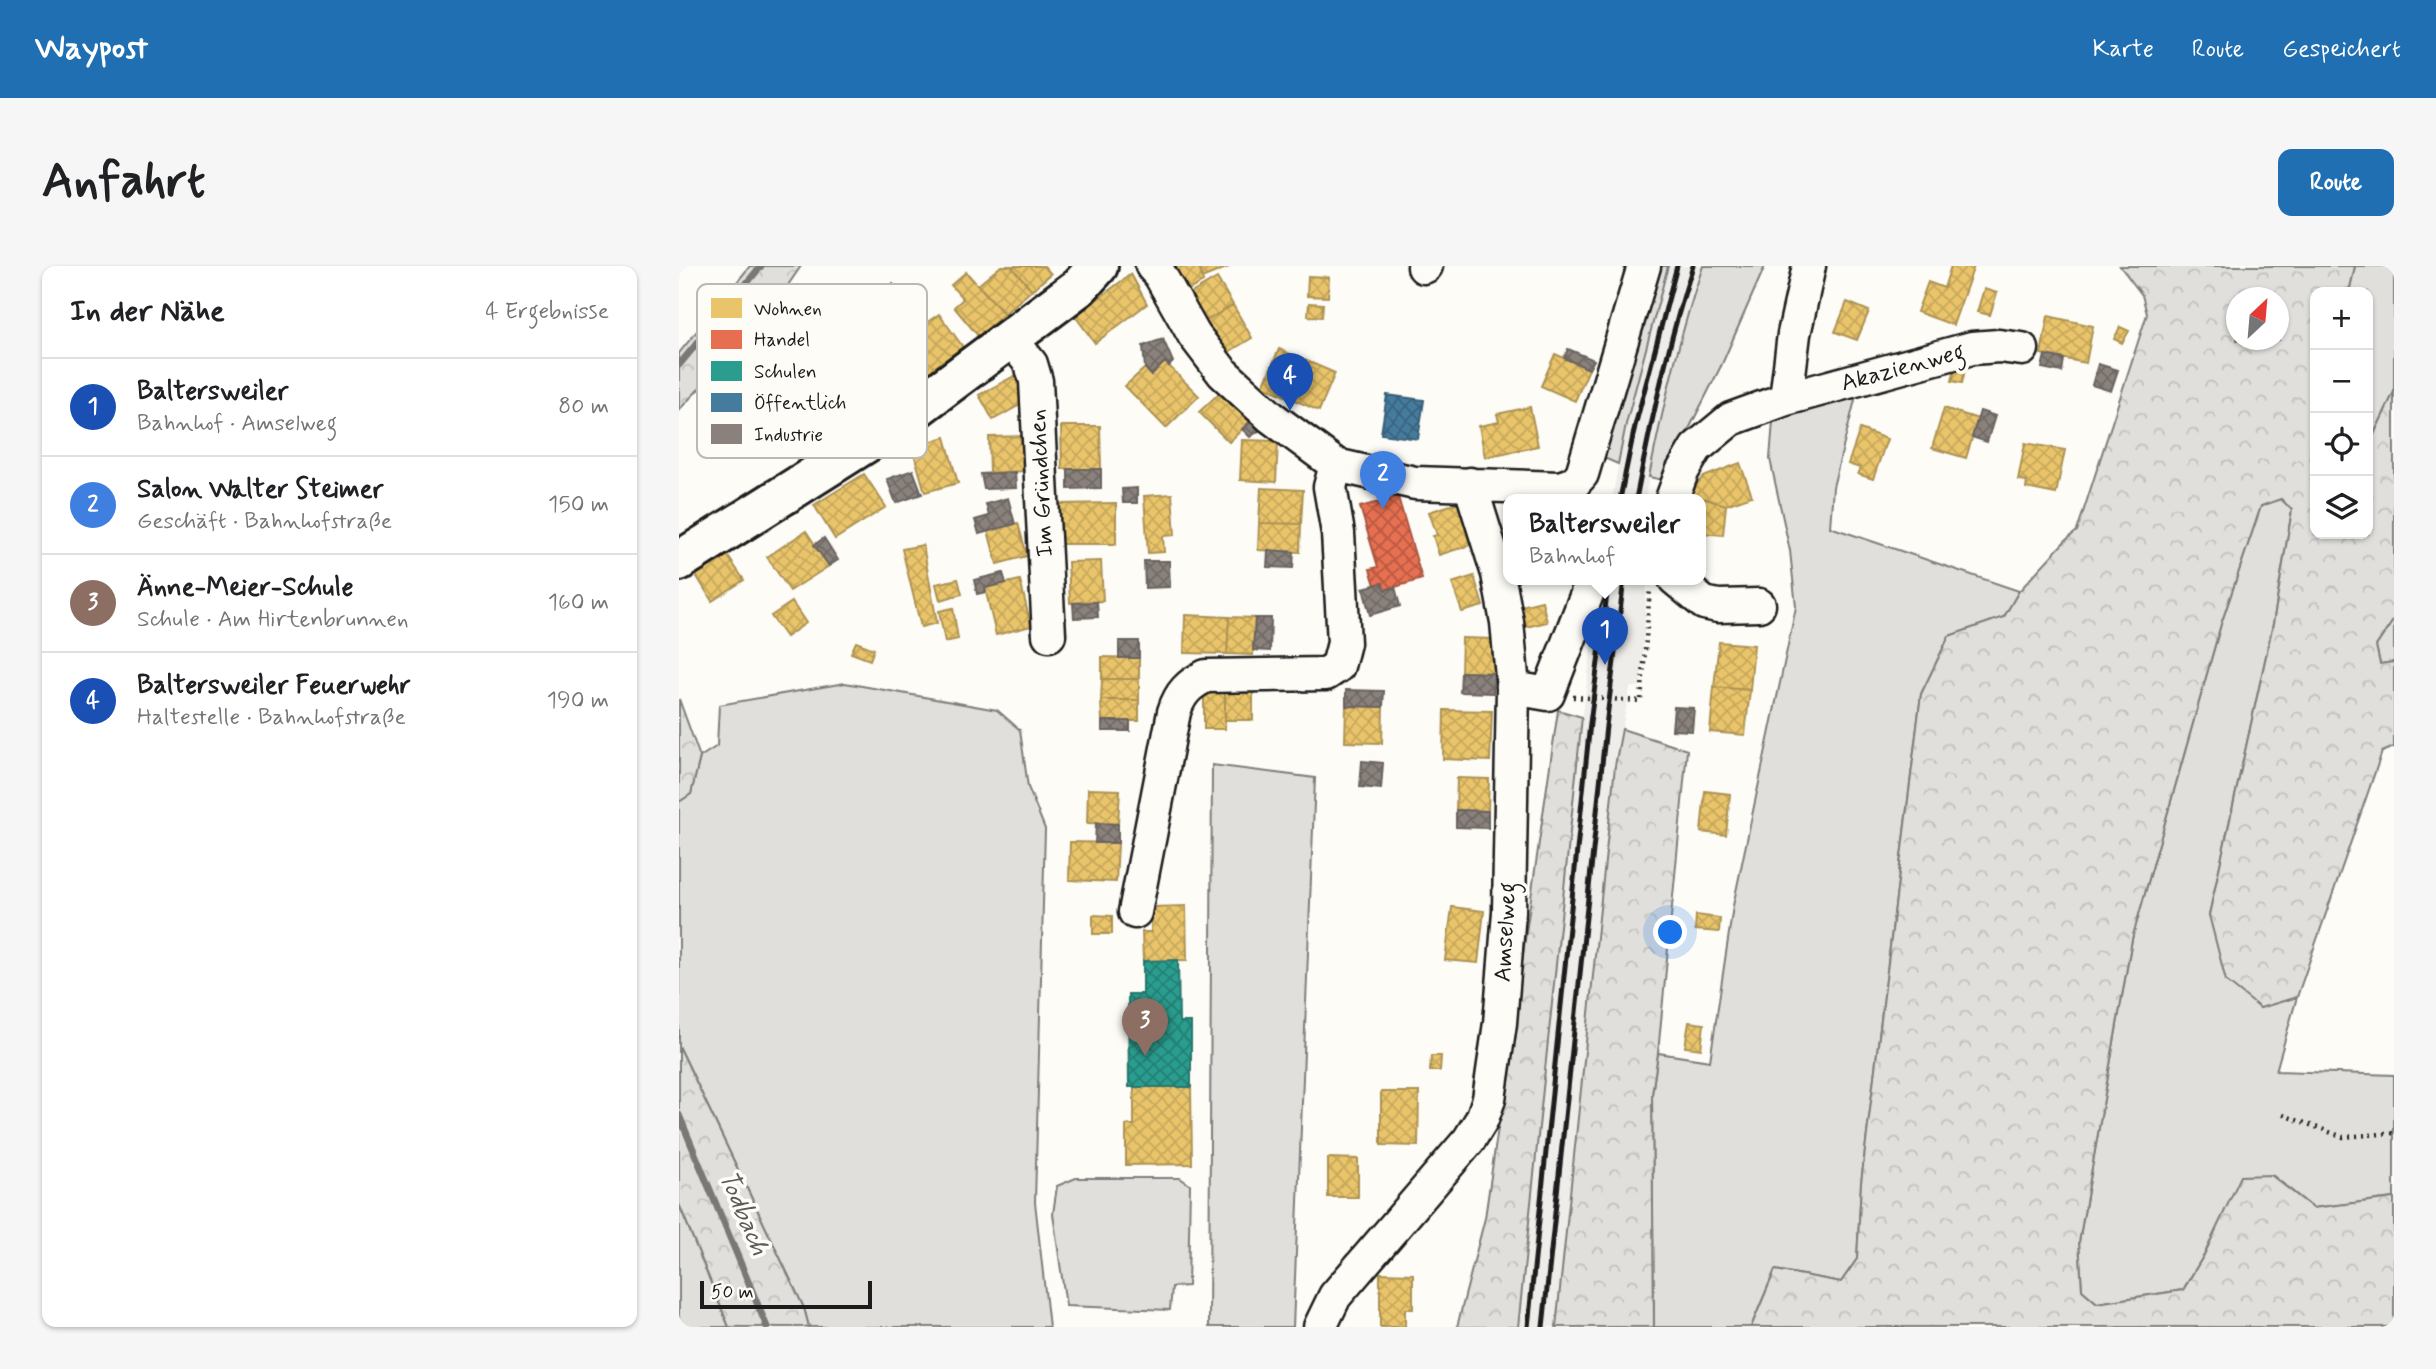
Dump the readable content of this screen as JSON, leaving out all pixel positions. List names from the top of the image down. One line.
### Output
{"streets":{"street":["Akazienweg","Im Gründchen","Amselweg"]},"water":["Todbach"],"legend":["Wohnen","Handel","Schulen","Öffentlich","Industrie"],"scale_bar":"50 m","north":"top right","page":{"header":"Waypost","nav":["Karte","Route","Gespeichert"],"buttons":"Route","title":"Anfahrt","heading":["In der Nähe","4 Ergebnisse"],"map_buttons":["+","−"],"pins":["4","2","1","3"],"list":[{"mark":"1","name":"Baltersweiler","note":"Bahnhof · Amselweg","value":"80 m"},{"mark":"2","name":"Salon Walter Steimer","note":"Geschäft · Bahnhofstraße","value":"150 m"},{"mark":"3","name":"Änne-Meier-Schule","note":"Schule · Am Hirtenbrunnen","value":"160 m"},{"mark":"4","name":"Baltersweiler Feuerwehr","note":"Haltestelle · Bahnhofstraße","value":"190 m"}],"popup":["Baltersweiler","Bahnhof"],"scale":"50 m"}}
